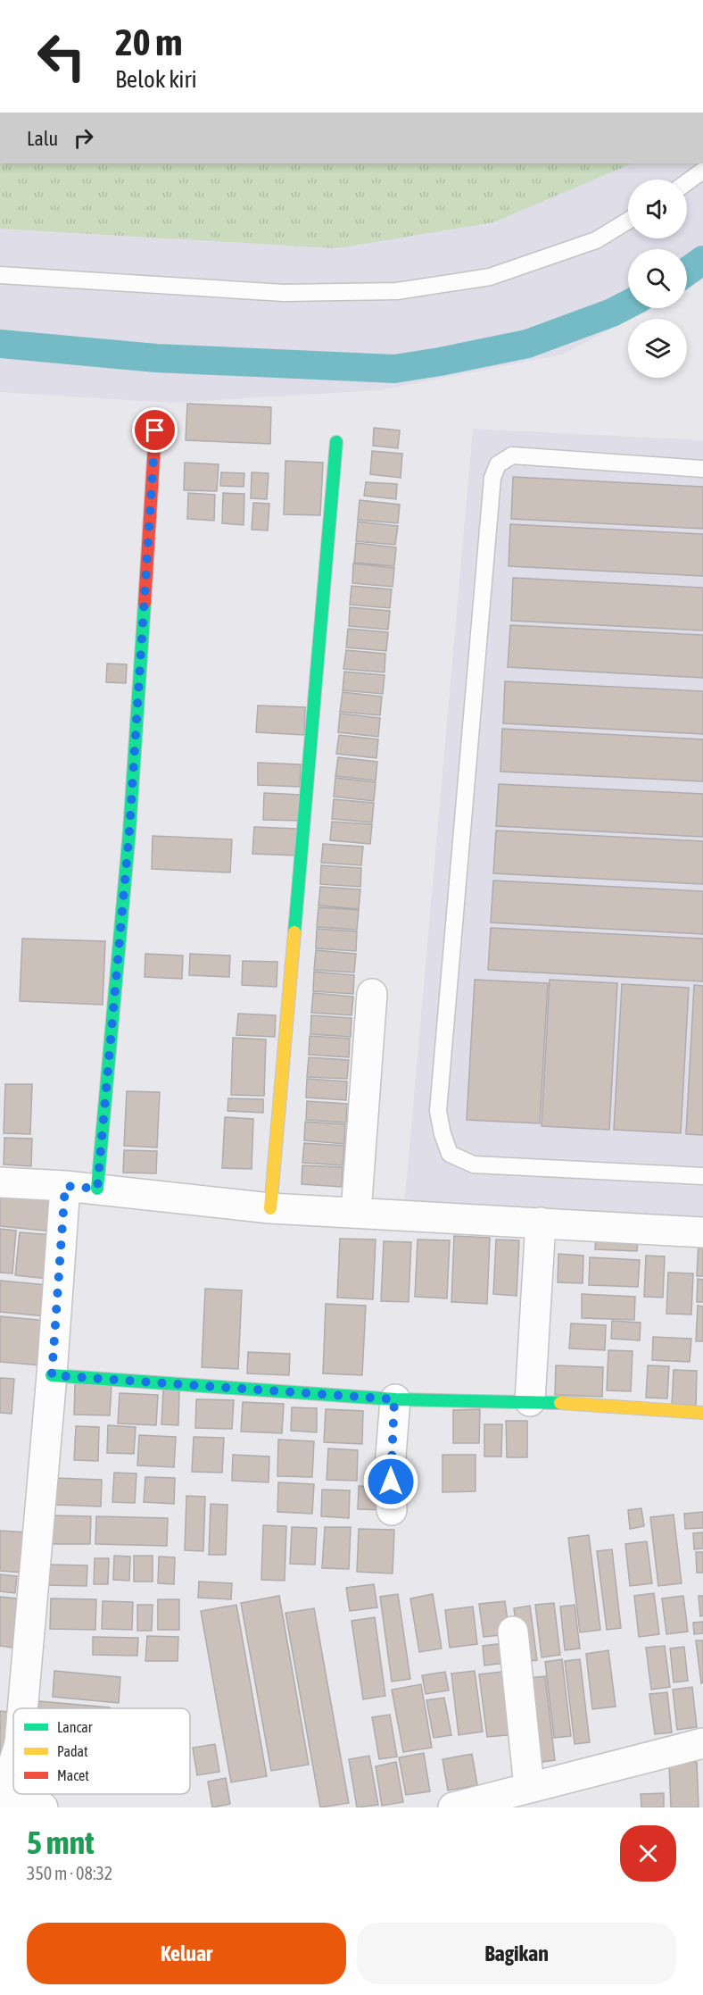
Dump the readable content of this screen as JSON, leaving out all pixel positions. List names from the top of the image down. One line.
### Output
{"legend":["Lancar","Padat","Macet"],"page":{"turn":["20 m","Belok kiri"],"then":"Lalu","heading":["5 mnt","350 m · 08:32"],"buttons":["Keluar","Bagikan"]}}
